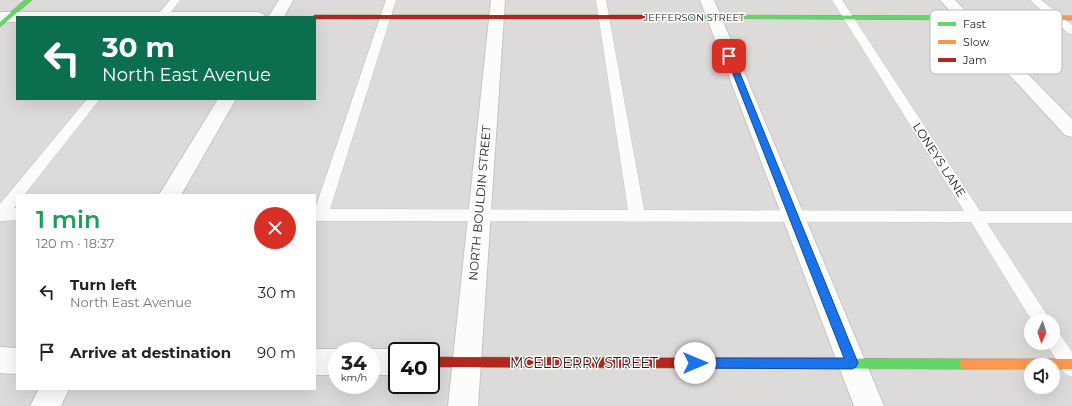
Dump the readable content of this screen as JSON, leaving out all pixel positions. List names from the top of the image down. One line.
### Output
{"streets":{"street":["JEFFERSON STREET","NORTH BOULDIN STREET","MCELDERRY STREET"],"lane":["LONEYS LANE"]},"crossings":[["JEFFERSON STREET","LONEYS LANE"],["JEFFERSON STREET","NORTH BOULDIN STREET"],["NORTH BOULDIN STREET","MCELDERRY STREET"]],"legend":["Fast","Slow","Jam"],"north":"bottom","page":{"turn":["30 m","North East Avenue"],"heading":["1 min","120 m · 18:37"],"list":[{"name":"Turn left","note":"North East Avenue","value":"30 m"},{"name":"Arrive at destination","value":"90 m"}],"speed":"34 km/h","limit":"40"}}
